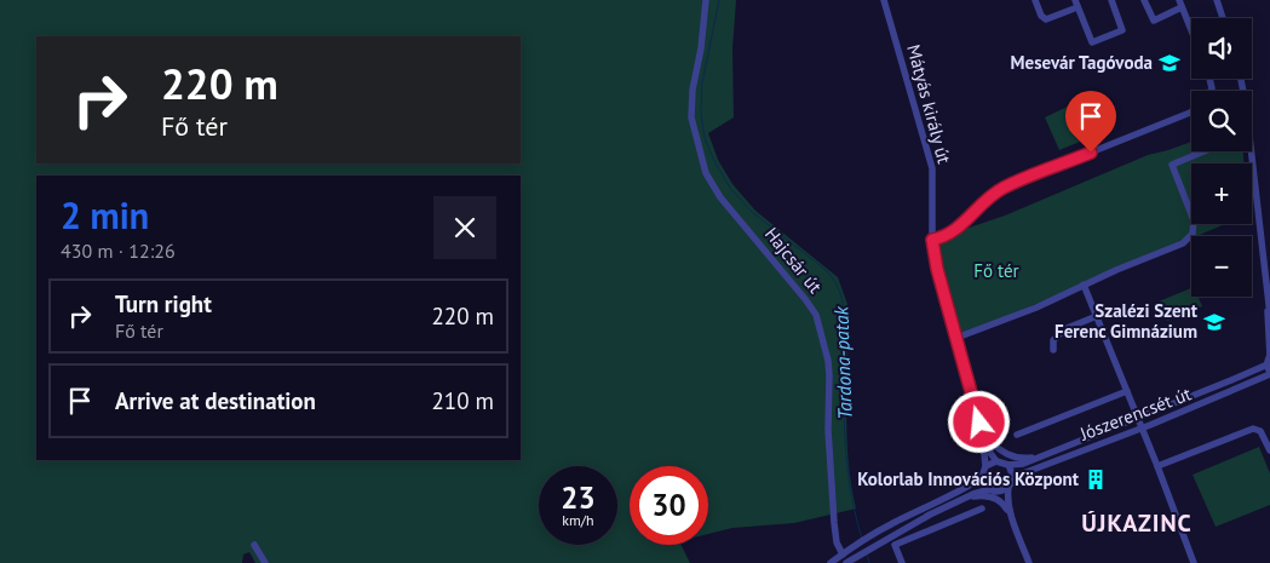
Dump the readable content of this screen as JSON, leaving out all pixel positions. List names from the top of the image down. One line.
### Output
{"streets":{"street":["Mátyás király út","Hajcsár út","Jószerencsét út"]},"crossings":[["Mátyás király út","Jószerencsét út"]],"districts":["ÚJKAZINC"],"water":["Tardona-patak"],"parks":["Fő tér"],"places":{"school or university":["Mesevár Tagóvoda","Szalézi Szent Ferenc Gimnázium"],"building":["Kolorlab Innovációs Központ"]},"page":{"map_buttons":["+","−"],"turn":["220 m","Fő tér"],"heading":["2 min","430 m · 12:26"],"list":[{"name":"Turn right","note":"Fő tér","value":"220 m"},{"name":"Arrive at destination","value":"210 m"}],"speed":"23 km/h","limit":"30"}}
